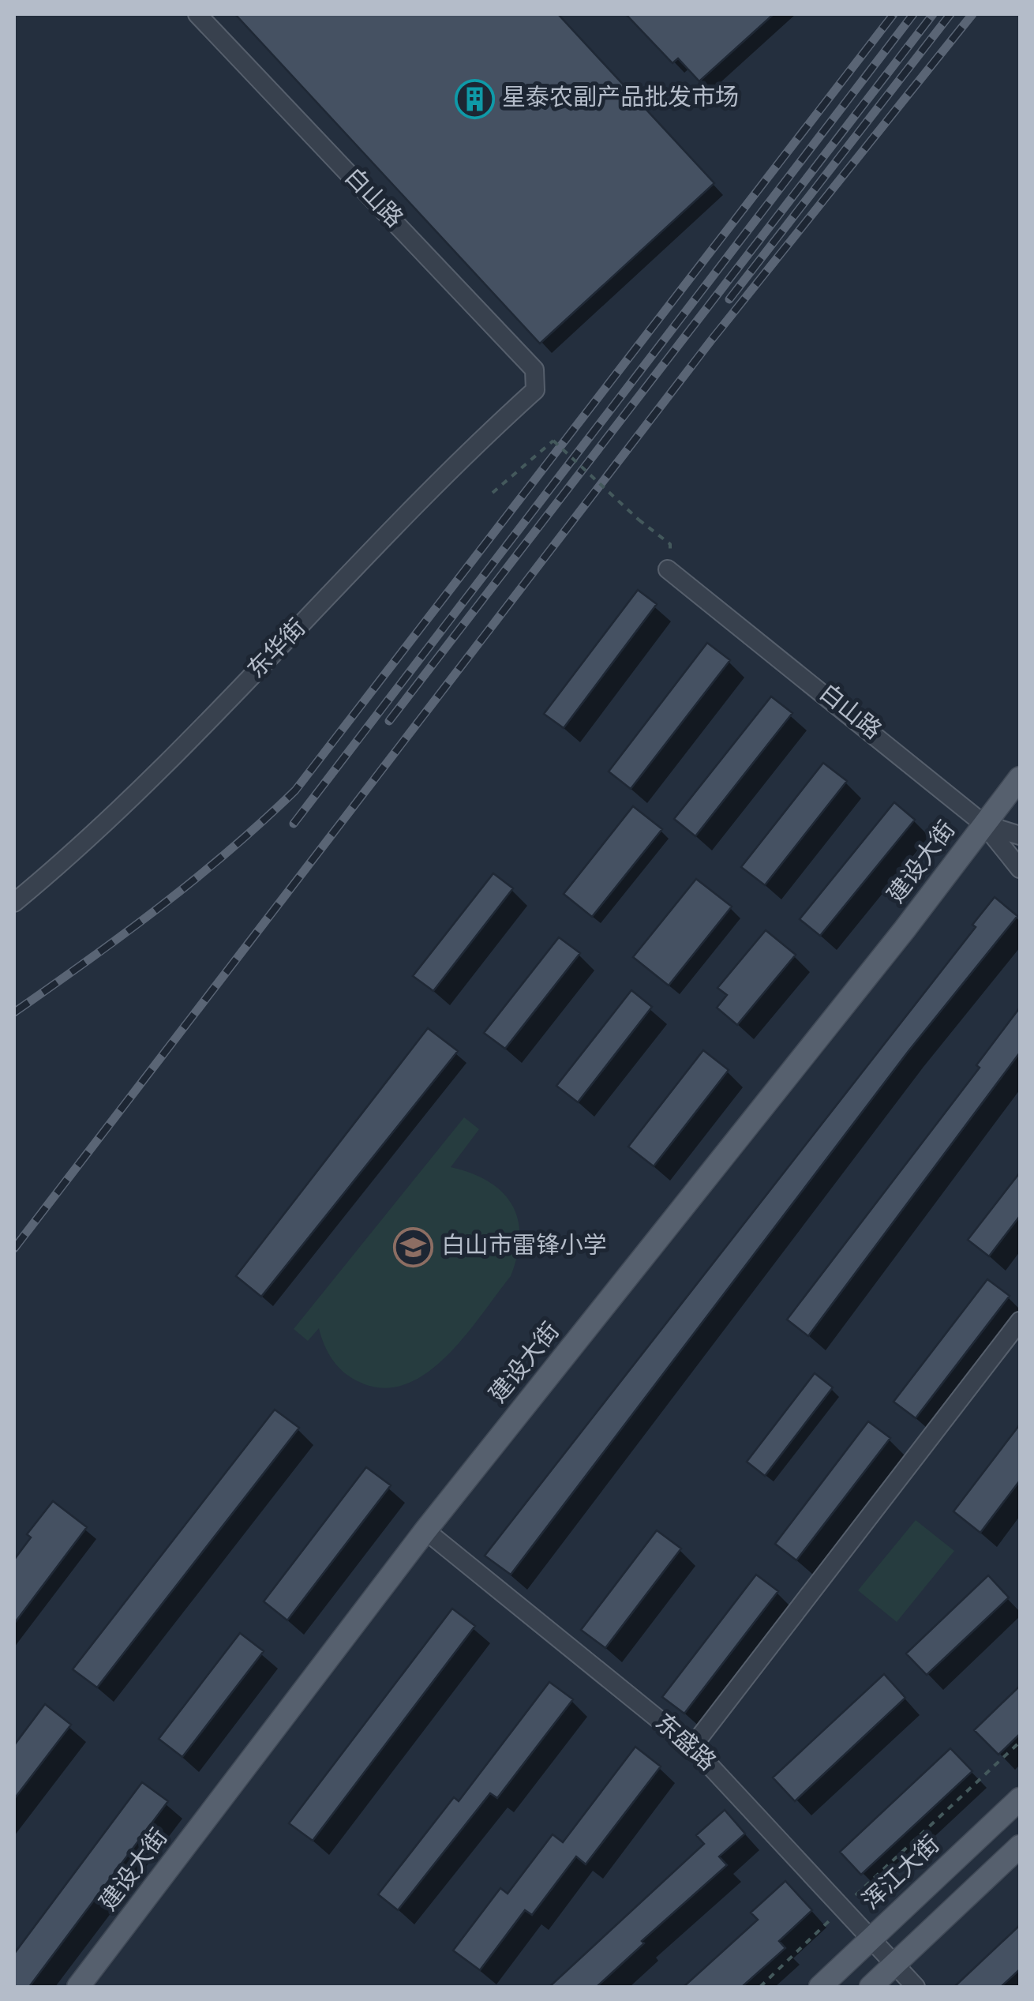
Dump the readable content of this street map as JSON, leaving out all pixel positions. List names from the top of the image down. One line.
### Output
{"streets":{"main road":["建设大街","浑江大街"],"street":["白山路","东华街","东盛路"]},"crossings":[["白山路","东华街"],["白山路","建设大街"],["建设大街","东盛路"],["东盛路","浑江大街"]],"places":{"building":["星泰农副产品批发市场"],"school or university":["白山市雷锋小学"]}}
